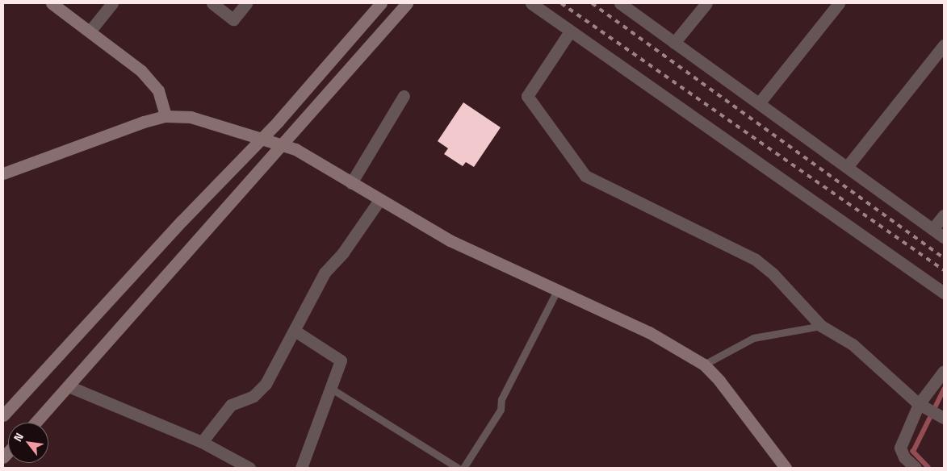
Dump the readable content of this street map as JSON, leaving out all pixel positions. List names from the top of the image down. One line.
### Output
{"north":"top left"}
